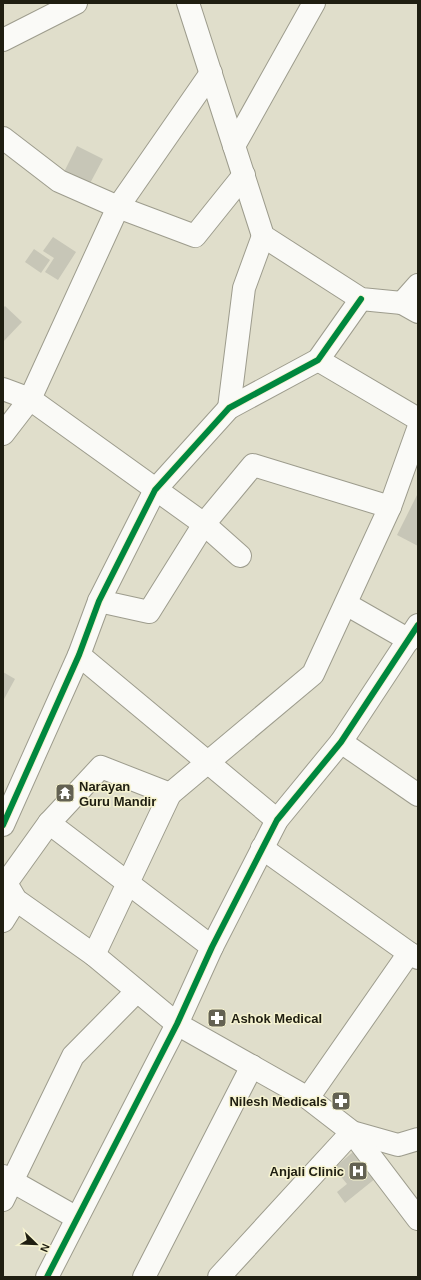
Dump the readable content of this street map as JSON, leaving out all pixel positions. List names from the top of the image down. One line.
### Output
{"places":{"temple":["Narayan Guru Mandir"],"pharmacy":["Ashok Medical","Nilesh Medicals"],"hospital":["Anjali Clinic"]},"north":"bottom right"}
